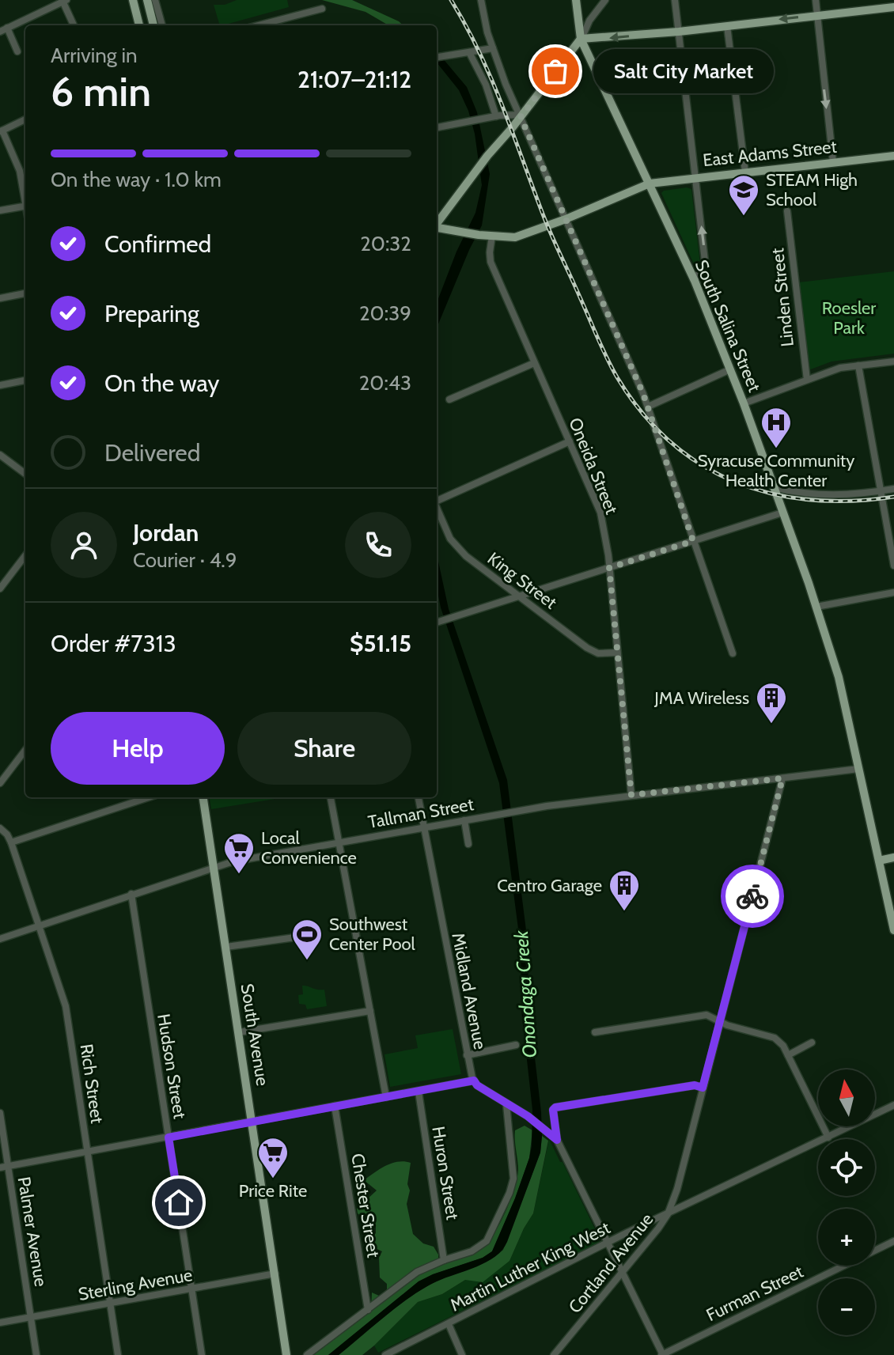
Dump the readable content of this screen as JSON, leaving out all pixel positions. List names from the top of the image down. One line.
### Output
{"streets":{"main road":["East Adams Street","South Salina Street","South Avenue"],"street":["Linden Street","Oneida Street","King Street","Tallman Street","Midland Avenue","Hudson Street","Rich Street","Huron Street","Chester Street","Palmer Avenue","Cortland Avenue","Martin Luther King West","Sterling Avenue","Furman Street"]},"crossings":[["East Adams Street","South Salina Street"],["East Adams Street","Oneida Street"],["South Salina Street","Tallman Street"],["Oneida Street","King Street"],["Oneida Street","Tallman Street"],["Tallman Street","Midland Avenue"],["Tallman Street","South Avenue"],["Tallman Street","Hudson Street"],["Tallman Street","Rich Street"],["Tallman Street","Cortland Avenue"],["South Avenue","Sterling Avenue"],["Hudson Street","Sterling Avenue"],["Rich Street","Sterling Avenue"],["Palmer Avenue","Sterling Avenue"],["Cortland Avenue","Martin Luther King West"]],"water":["Onondaga Creek"],"parks":["Roesler Park"],"places":{"other":["Salt City Market"],"school or university":["STEAM High School"],"hospital":["Syracuse Community Health Center"],"building":["JMA Wireless","Centro Garage"],"supermarket":["Local Convenience","Price Rite"],"sports":["Southwest Center Pool"]},"north":"top","page":{"heading":["6 min","Arriving in","21:07–21:12"],"panel":["Jordan","Courier · 4.9","Order #7313","$51.15"],"bubble":"Salt City Market","bar":"On the way · 1.0 km","list":[["Confirmed","20:32"],["Preparing","20:39"],["On the way","20:43"],"Delivered"],"buttons":["Help","Share"],"map_buttons":["+","−"]}}
